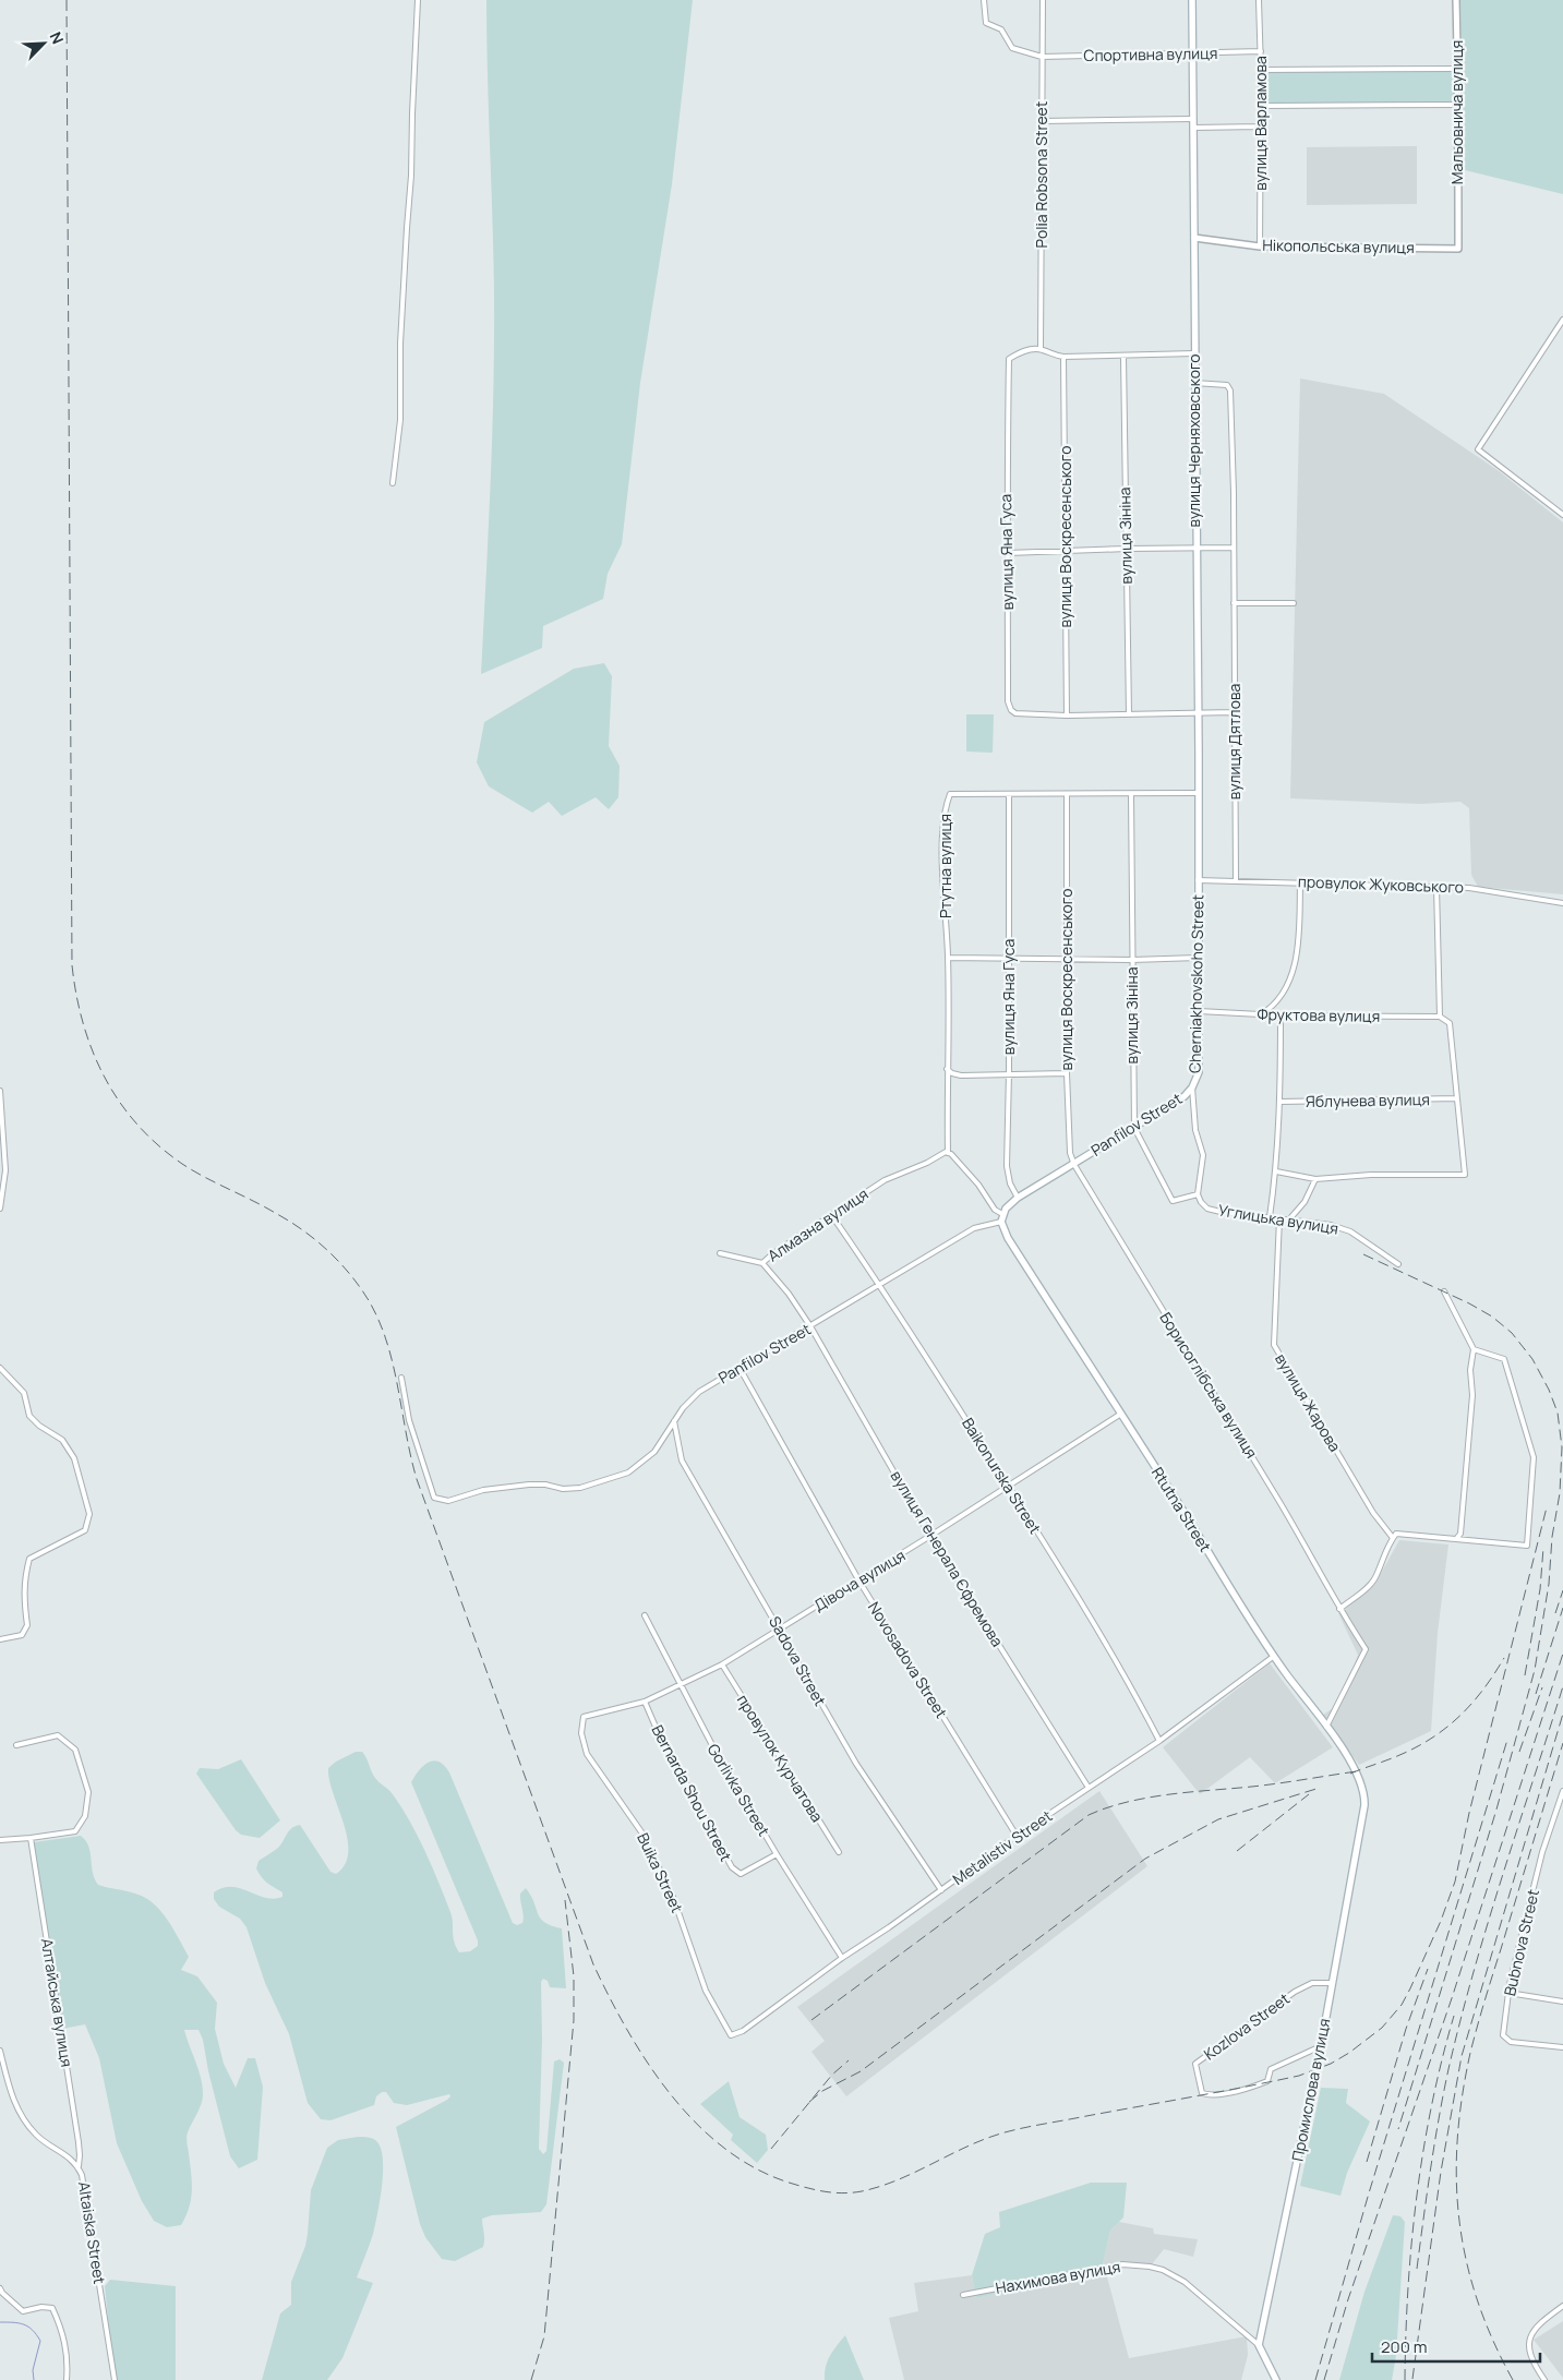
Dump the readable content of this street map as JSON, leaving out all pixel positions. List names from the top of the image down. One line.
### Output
{"streets":{"main road":["вулиця Черняховського","Cherniakhovskoho Street","Panfilov Street","Rtutna Street","Промислова вулиця"],"street":["Спортивна вулиця","Мальовнича вулиця","вулиця Варламова","Polia Robsona Street","Нікопольська вулиця","вулиця Зініна","вулиця Воскресенського","вулиця Яна Гуса","вулиця Дятлова","Ртутна вулиця","провулок Жуковського","Фруктова вулиця","Яблунева вулиця","Углицька вулиця","Алмазна вулиця","Борисоглібська вулиця","вулиця Жарова","Baikonurska Street","вулиця Генерала Єфремова","Дівоча вулиця","Novosadova Street","Sadova Street","провулок Курчатова","Gorlivka Street","Bernarda Shou Street","Metalistiv Street","Buika Street","Bubnova Street","Алтайська вулиця","Kozlova Street","Altaiska Street","Нахимова вулиця"]},"crossings":[["Спортивна вулиця","вулиця Варламова"],["Спортивна вулиця","Polia Robsona Street"],["Спортивна вулиця","вулиця Черняховського"],["Мальовнича вулиця","Нікопольська вулиця"],["вулиця Варламова","Нікопольська вулиця"],["Polia Robsona Street","вулиця Яна Гуса"],["Нікопольська вулиця","вулиця Черняховського"],["вулиця Черняховського","вулиця Дятлова"],["вулиця Черняховського","Ртутна вулиця"],["вулиця Черняховського","провулок Жуковського"],["вулиця Черняховського","Cherniakhovskoho Street"],["вулиця Зініна","Ртутна вулиця"],["вулиця Зініна","Panfilov Street"],["вулиця Зініна","Углицька вулиця"],["вулиця Воскресенського","вулиця Яна Гуса"],["вулиця Воскресенського","Ртутна вулиця"],["вулиця Воскресенського","Panfilov Street"],["вулиця Воскресенського","Борисоглібська вулиця"],["вулиця Яна Гуса","Ртутна вулиця"],["вулиця Яна Гуса","Panfilov Street"],["вулиця Дятлова","провулок Жуковського"],["Ртутна вулиця","Алмазна вулиця"],["провулок Жуковського","Cherniakhovskoho Street"],["Cherniakhovskoho Street","Фруктова вулиця"],["Cherniakhovskoho Street","Panfilov Street"],["Panfilov Street","Алмазна вулиця"],["Panfilov Street","Борисоглібська вулиця"],["Panfilov Street","Baikonurska Street"],["Panfilov Street","Rtutna Street"],["Panfilov Street","вулиця Генерала Єфремова"],["Panfilov Street","Novosadova Street"],["Panfilov Street","Sadova Street"],["Углицька вулиця","вулиця Жарова"],["Алмазна вулиця","Baikonurska Street"],["Алмазна вулиця","вулиця Генерала Єфремова"],["Борисоглібська вулиця","Rtutna Street"],["Baikonurska Street","Дівоча вулиця"],["Baikonurska Street","Metalistiv Street"],["Rtutna Street","Дівоча вулиця"],["Rtutna Street","Metalistiv Street"],["Rtutna Street","Промислова вулиця"],["вулиця Генерала Єфремова","Дівоча вулиця"],["вулиця Генерала Єфремова","Metalistiv Street"],["Дівоча вулиця","Novosadova Street"],["Дівоча вулиця","Sadova Street"],["Дівоча вулиця","провулок Курчатова"],["Дівоча вулиця","Gorlivka Street"],["Дівоча вулиця","Bernarda Shou Street"],["Дівоча вулиця","Buika Street"],["Novosadova Street","Metalistiv Street"],["Sadova Street","Metalistiv Street"],["Gorlivka Street","Bernarda Shou Street"],["Gorlivka Street","Metalistiv Street"],["Metalistiv Street","Buika Street"],["Алтайська вулиця","Altaiska Street"],["Kozlova Street","Промислова вулиця"],["Промислова вулиця","Нахимова вулиця"]],"scale_bar":"200 m","north":"top right"}
